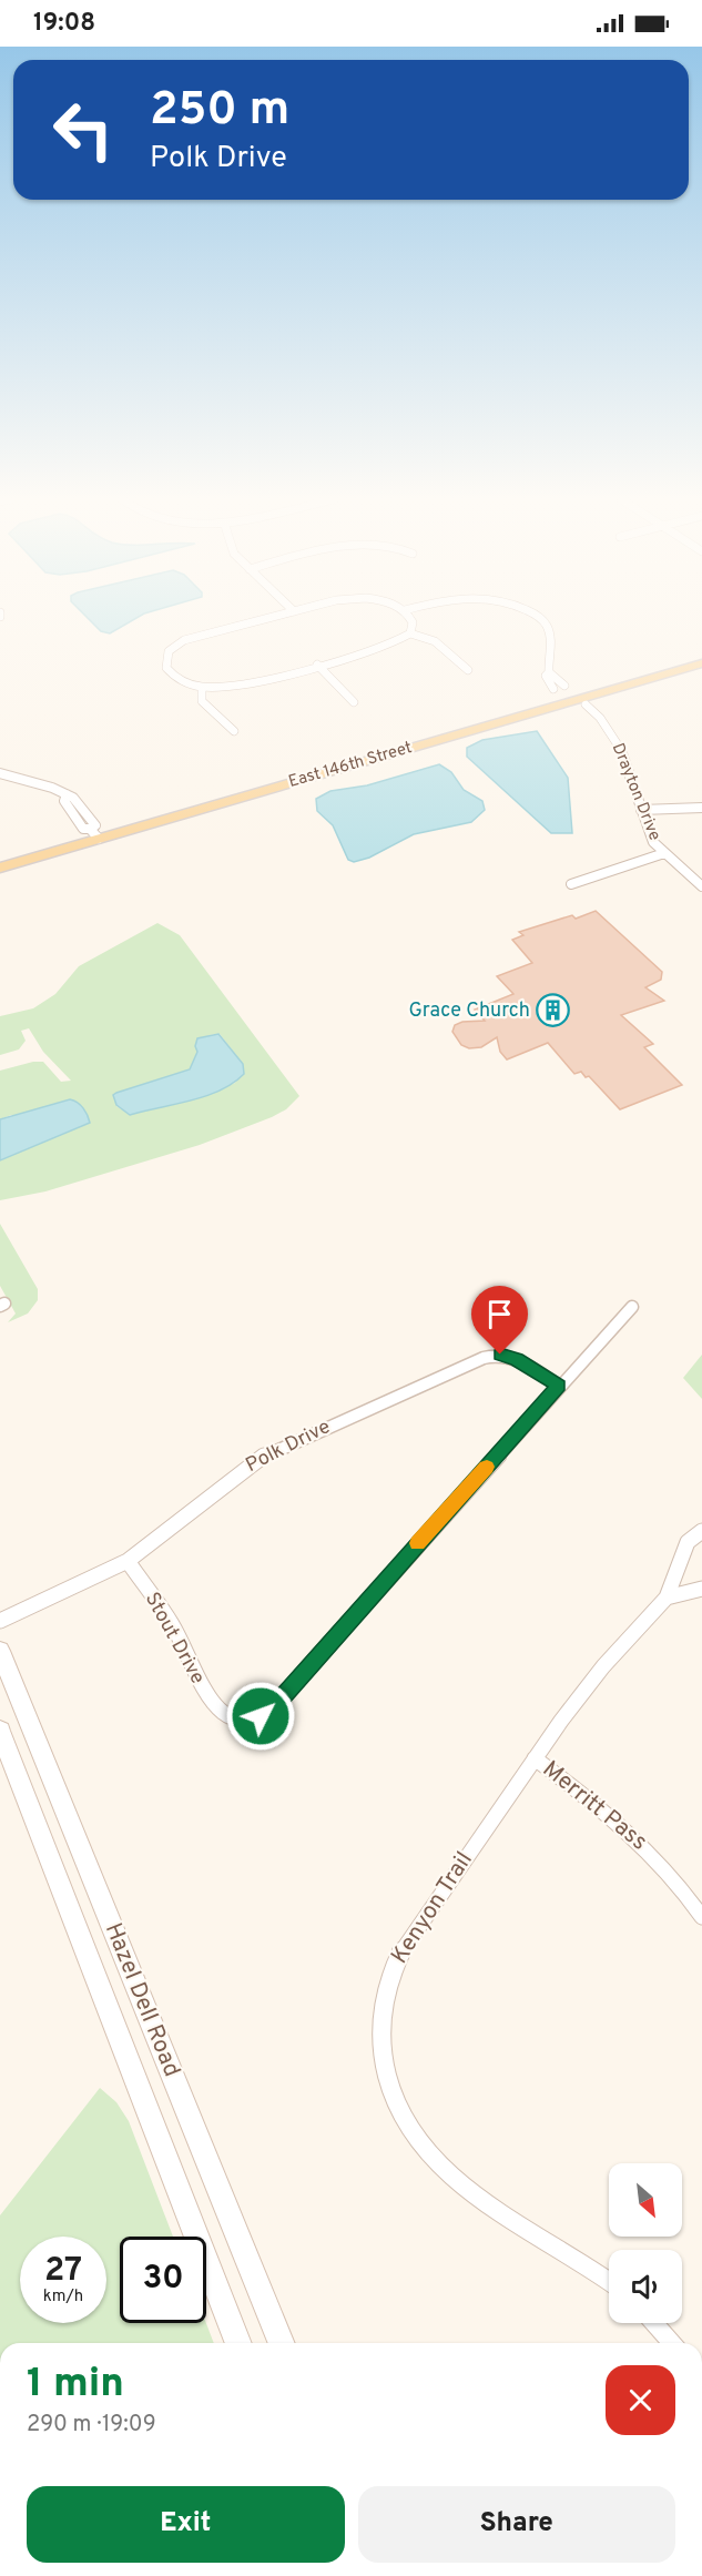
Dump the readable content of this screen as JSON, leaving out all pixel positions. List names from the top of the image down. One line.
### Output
{"streets":{"main road":["East 146th Street","Hazel Dell Road"],"street":["Drayton Drive","Polk Drive","Stout Drive","Merritt Pass","Kenyon Trail"]},"crossings":[["Polk Drive","Stout Drive"],["Merritt Pass","Kenyon Trail"]],"places":{"building":["Grace Church"]},"north":"bottom right","page":{"status":"19:08","turn":["250 m","Polk Drive"],"speed":"27 km/h","limit":"30","heading":["1 min","290 m · 19:09"],"buttons":["Exit","Share"]}}
